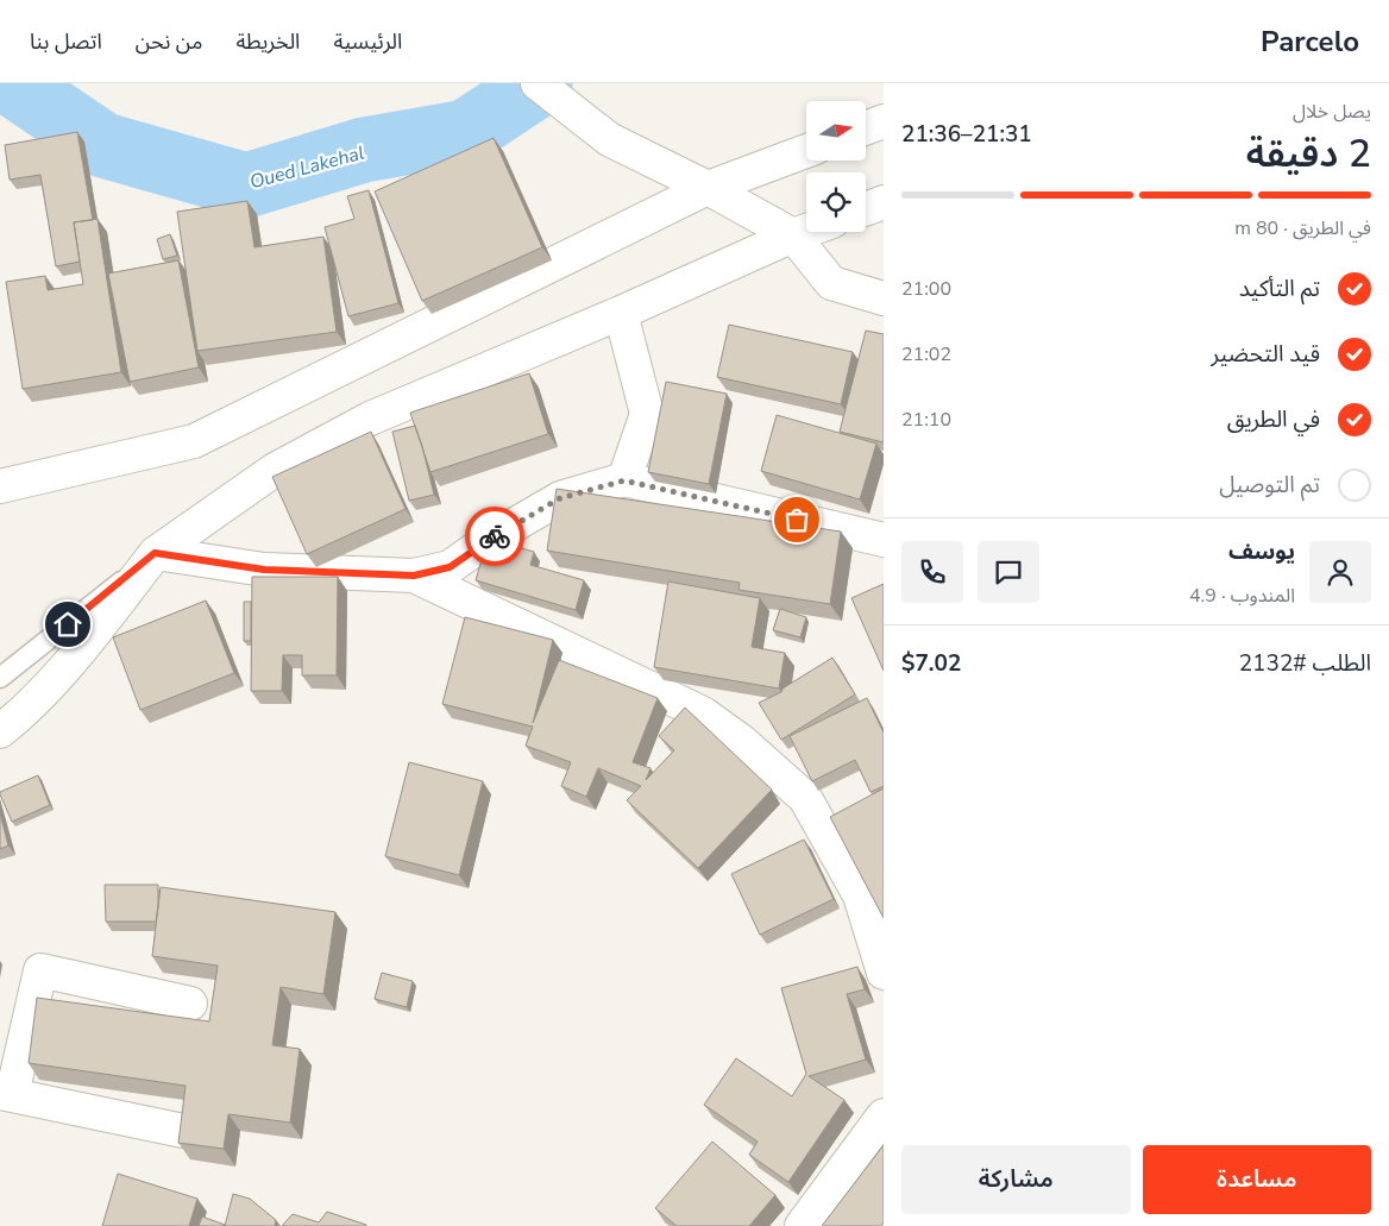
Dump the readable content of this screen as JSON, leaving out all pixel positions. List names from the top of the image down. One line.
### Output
{"water":["Oued Lakehal"],"north":"right","page":{"header":"Parcelo","nav":["الرئيسية","الخريطة","من نحن","اتصل بنا"],"heading":["2 دقيقة","يصل خلال","21:31–21:36"],"panel":["يوسف","المندوب · 4.9","الطلب #2132","$7.02"],"bar":"في الطريق · 80 m","list":[["تم التأكيد","21:00"],["قيد التحضير","21:02"],["في الطريق","21:10"],"تم التوصيل"],"buttons":["مساعدة","مشاركة"]}}
